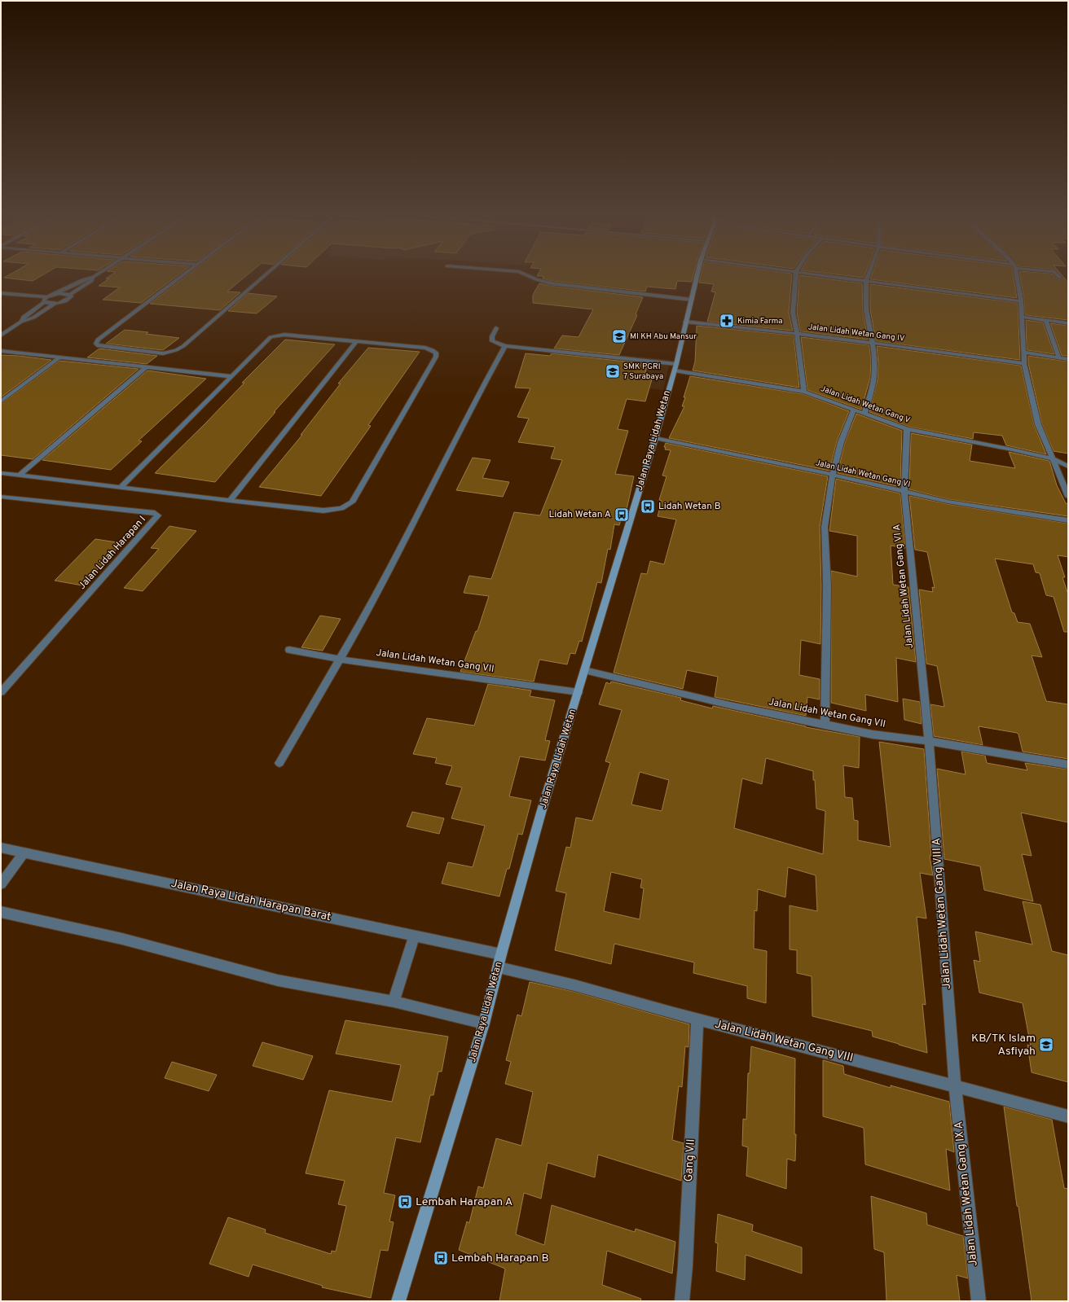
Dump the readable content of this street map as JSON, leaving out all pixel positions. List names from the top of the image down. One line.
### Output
{"streets":{"main road":["Jalan Raya Lidah Wetan"],"street":["Jalan Lidah Wetan Gang IV","Jalan Lidah Wetan Gang V","Jalan Lidah Wetan Gang VI","Jalan Lidah Harapan I","Jalan Lidah Wetan Gang VI A","Jalan Lidah Wetan Gang VII","Jalan Raya Lidah Harapan Barat","Jalan Lidah Wetan Gang VIII A","Jalan Lidah Wetan Gang VIII","Gang VII","Jalan Lidah Wetan Gang IX A"]},"crossings":[["Jalan Lidah Wetan Gang IV","Jalan Raya Lidah Wetan"],["Jalan Lidah Wetan Gang V","Jalan Raya Lidah Wetan"],["Jalan Lidah Wetan Gang V","Jalan Lidah Wetan Gang VI A"],["Jalan Raya Lidah Wetan","Jalan Lidah Wetan Gang VI"],["Jalan Raya Lidah Wetan","Jalan Lidah Wetan Gang VII"],["Jalan Raya Lidah Wetan","Jalan Raya Lidah Harapan Barat"],["Jalan Raya Lidah Wetan","Jalan Lidah Wetan Gang VIII"],["Jalan Lidah Wetan Gang VI","Jalan Lidah Wetan Gang VI A"],["Jalan Lidah Wetan Gang VI A","Jalan Lidah Wetan Gang VII"],["Jalan Lidah Wetan Gang VI A","Jalan Lidah Wetan Gang VIII A"],["Jalan Lidah Wetan Gang VII","Jalan Lidah Wetan Gang VIII A"],["Jalan Lidah Wetan Gang VIII A","Jalan Lidah Wetan Gang VIII"],["Jalan Lidah Wetan Gang VIII A","Jalan Lidah Wetan Gang IX A"],["Jalan Lidah Wetan Gang VIII","Gang VII"],["Jalan Lidah Wetan Gang VIII","Jalan Lidah Wetan Gang IX A"]],"places":{"pharmacy":["Kimia Farma"],"school or university":["MI KH Abu Mansur","SMK PGRI 7 Surabaya","KB/TK Islam Asfiyah"],"bus stop":["Lidah Wetan B","Lidah Wetan A","Lembah Harapan A","Lembah Harapan B"]}}
